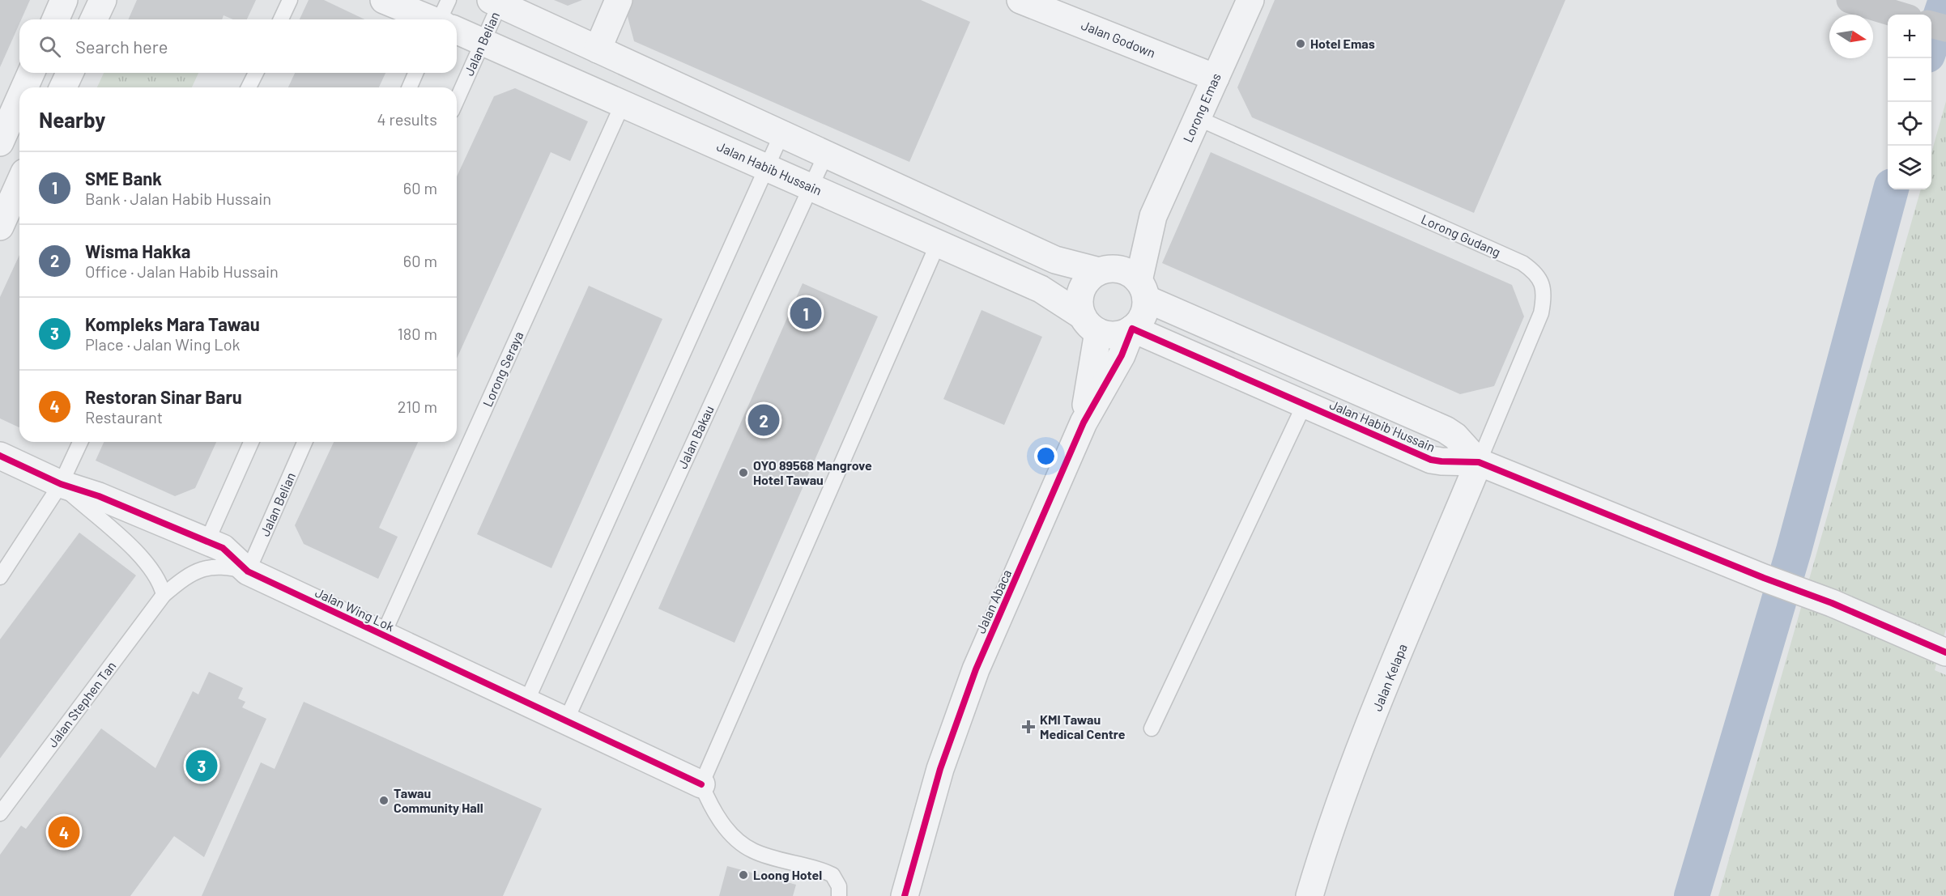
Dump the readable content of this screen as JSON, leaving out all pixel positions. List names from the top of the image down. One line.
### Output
{"streets":{"street":["Jalan Godown","Lorong Emas","Jalan Habib Hussain","Jalan Abaca","Jalan Wing Lok","Jalan Kelapa"],"lane":["Jalan Belian","Lorong Gudang","Lorong Seraya","Jalan Bakau","Jalan Stephen Tan"]},"crossings":[["Jalan Godown","Lorong Emas"],["Jalan Belian","Jalan Habib Hussain"],["Jalan Belian","Jalan Wing Lok"],["Jalan Belian","Jalan Stephen Tan"],["Lorong Emas","Jalan Habib Hussain"],["Lorong Emas","Lorong Gudang"],["Lorong Emas","Jalan Abaca"],["Jalan Habib Hussain","Lorong Gudang"],["Jalan Habib Hussain","Lorong Seraya"],["Jalan Habib Hussain","Jalan Bakau"],["Jalan Habib Hussain","Jalan Abaca"],["Jalan Habib Hussain","Jalan Kelapa"],["Lorong Gudang","Jalan Kelapa"],["Lorong Seraya","Jalan Wing Lok"],["Jalan Bakau","Jalan Wing Lok"],["Jalan Wing Lok","Jalan Stephen Tan"]],"places":{"other":["Hotel Emas","OYO 89568 Mangrove Hotel Tawau","Tawau Community Hall","Loong Hotel"],"health":["KMI Tawau Medical Centre"]},"north":"right","page":{"map_buttons":["+","−"],"search":"Search here","heading":["Nearby","4 results"],"list":[{"mark":"1","name":"SME Bank","note":"Bank · Jalan Habib Hussain","value":"60 m"},{"mark":"2","name":"Wisma Hakka","note":"Office · Jalan Habib Hussain","value":"60 m"},{"mark":"3","name":"Kompleks Mara Tawau","note":"Place · Jalan Wing Lok","value":"180 m"},{"mark":"4","name":"Restoran Sinar Baru","note":"Restaurant","value":"210 m"}],"pins":["1","2","3","4"]}}
